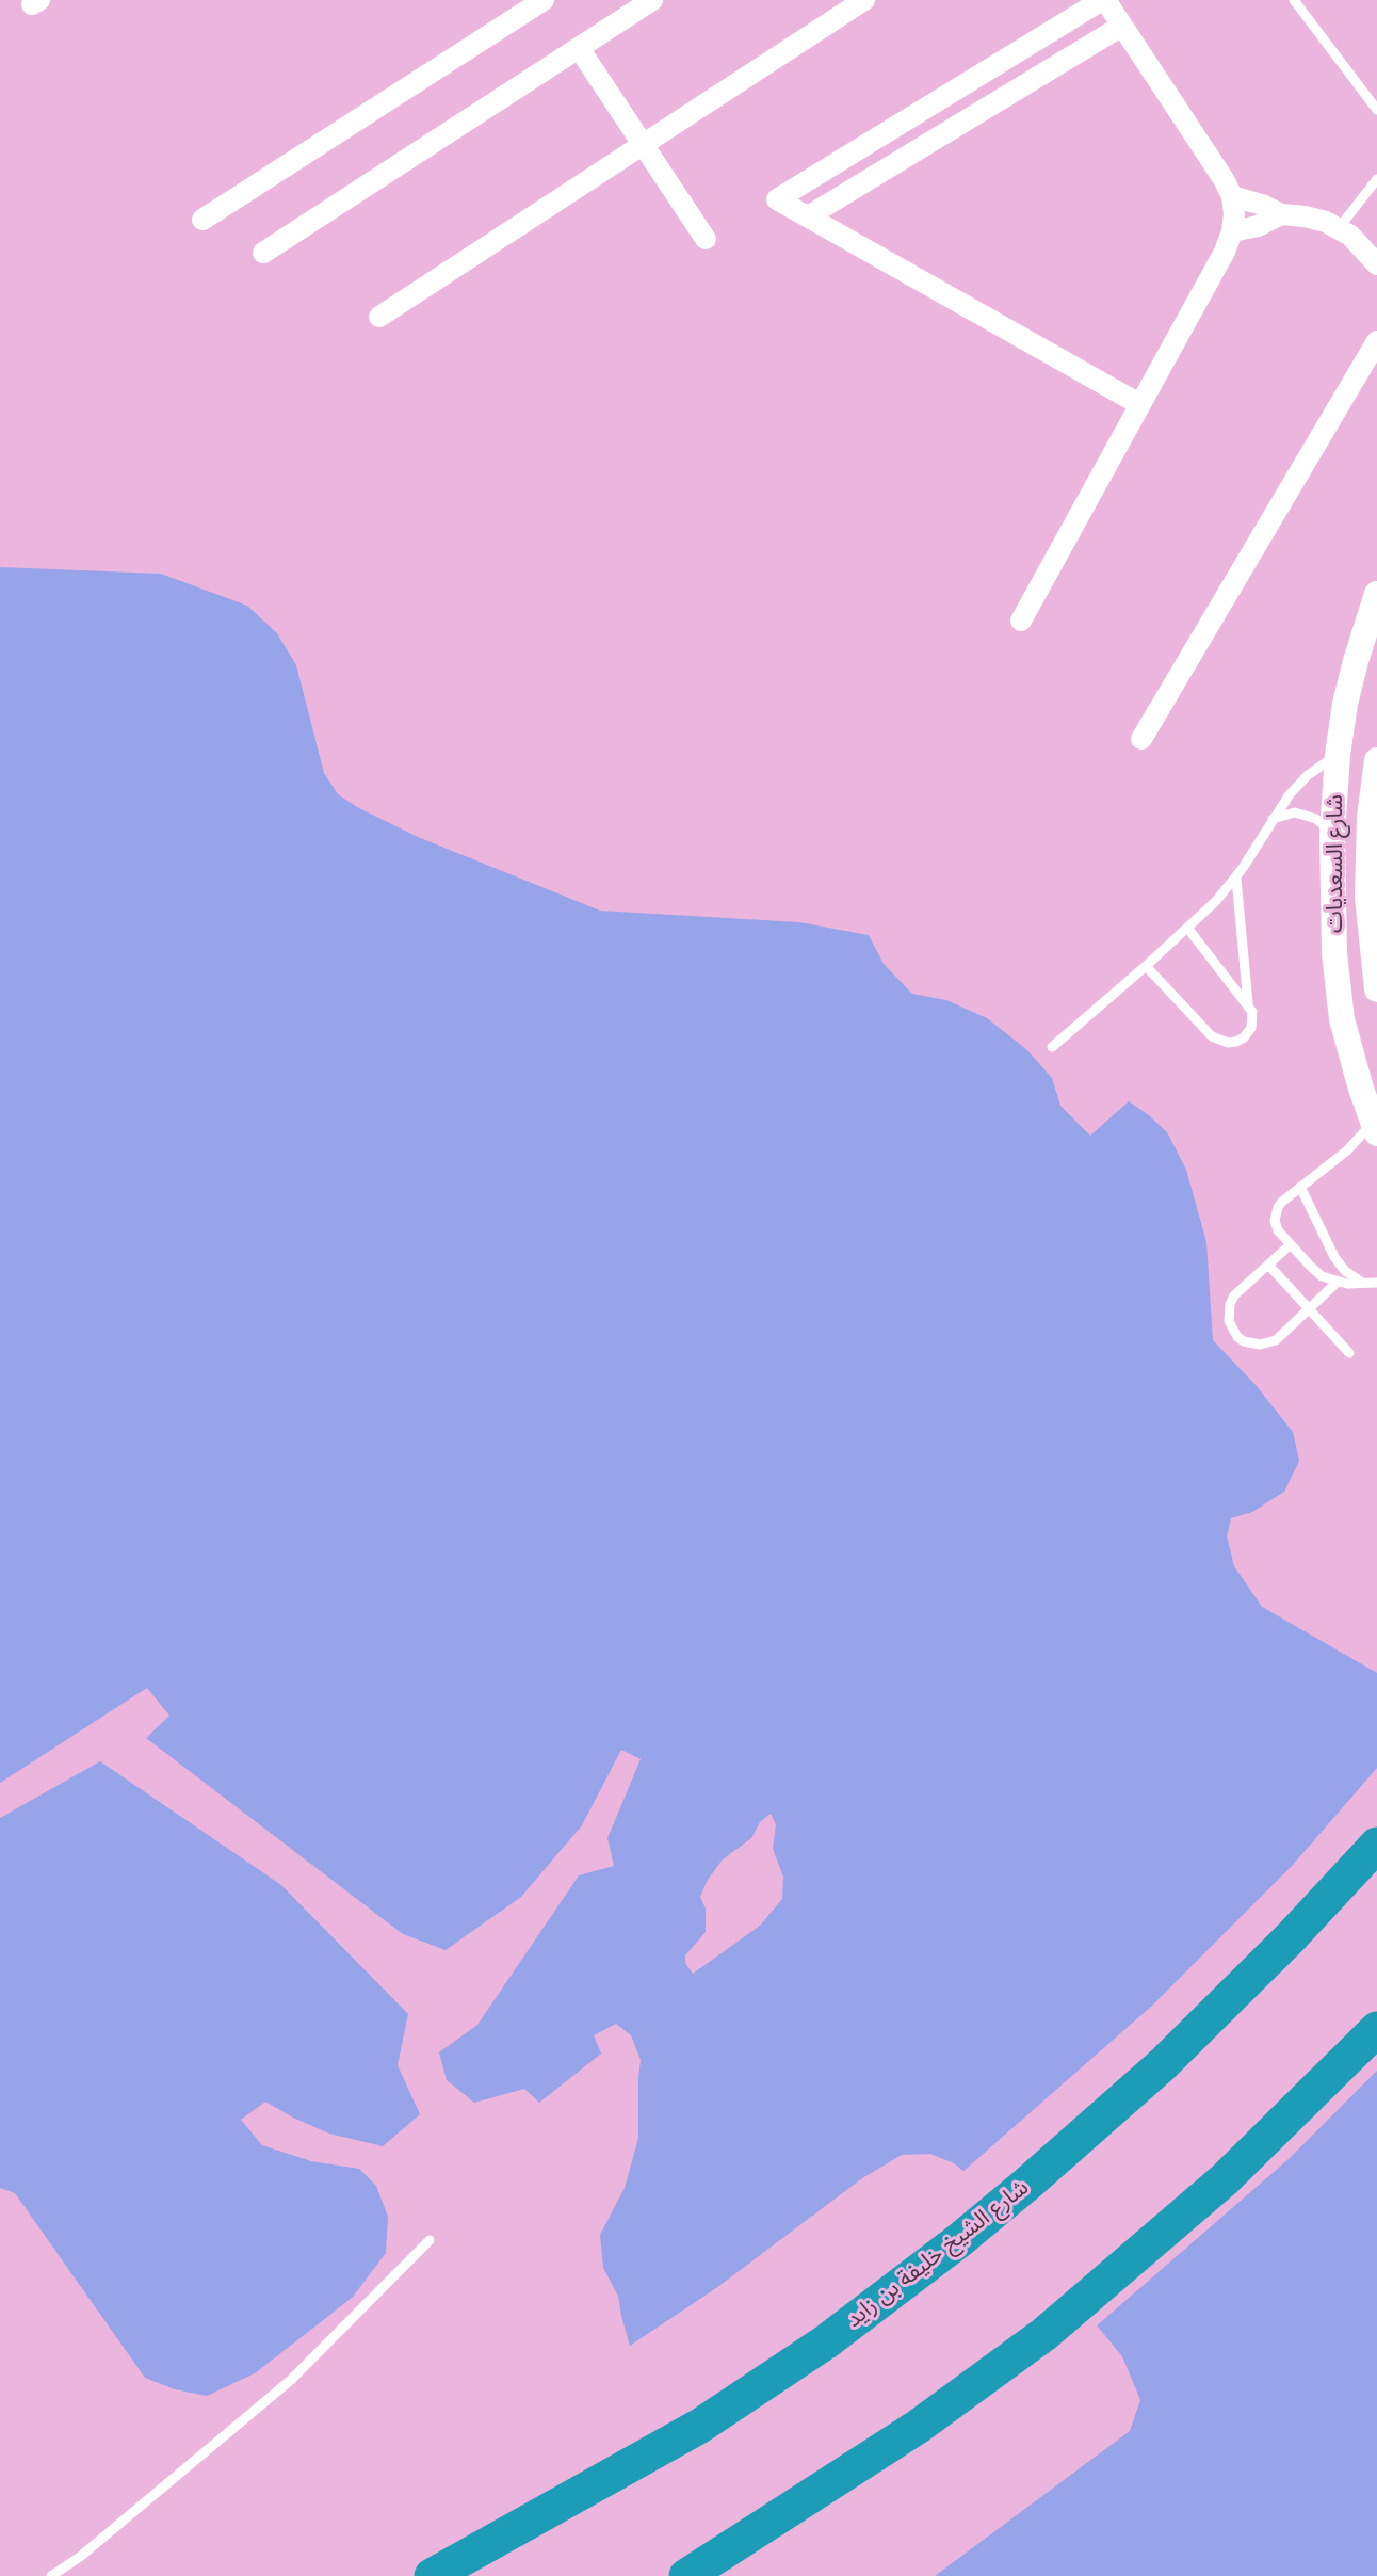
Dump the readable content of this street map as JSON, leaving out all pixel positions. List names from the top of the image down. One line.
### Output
{"streets":{"highway":["شارع الشيخ خليفة بن زايد"],"street":["شارع السعديات"]}}
